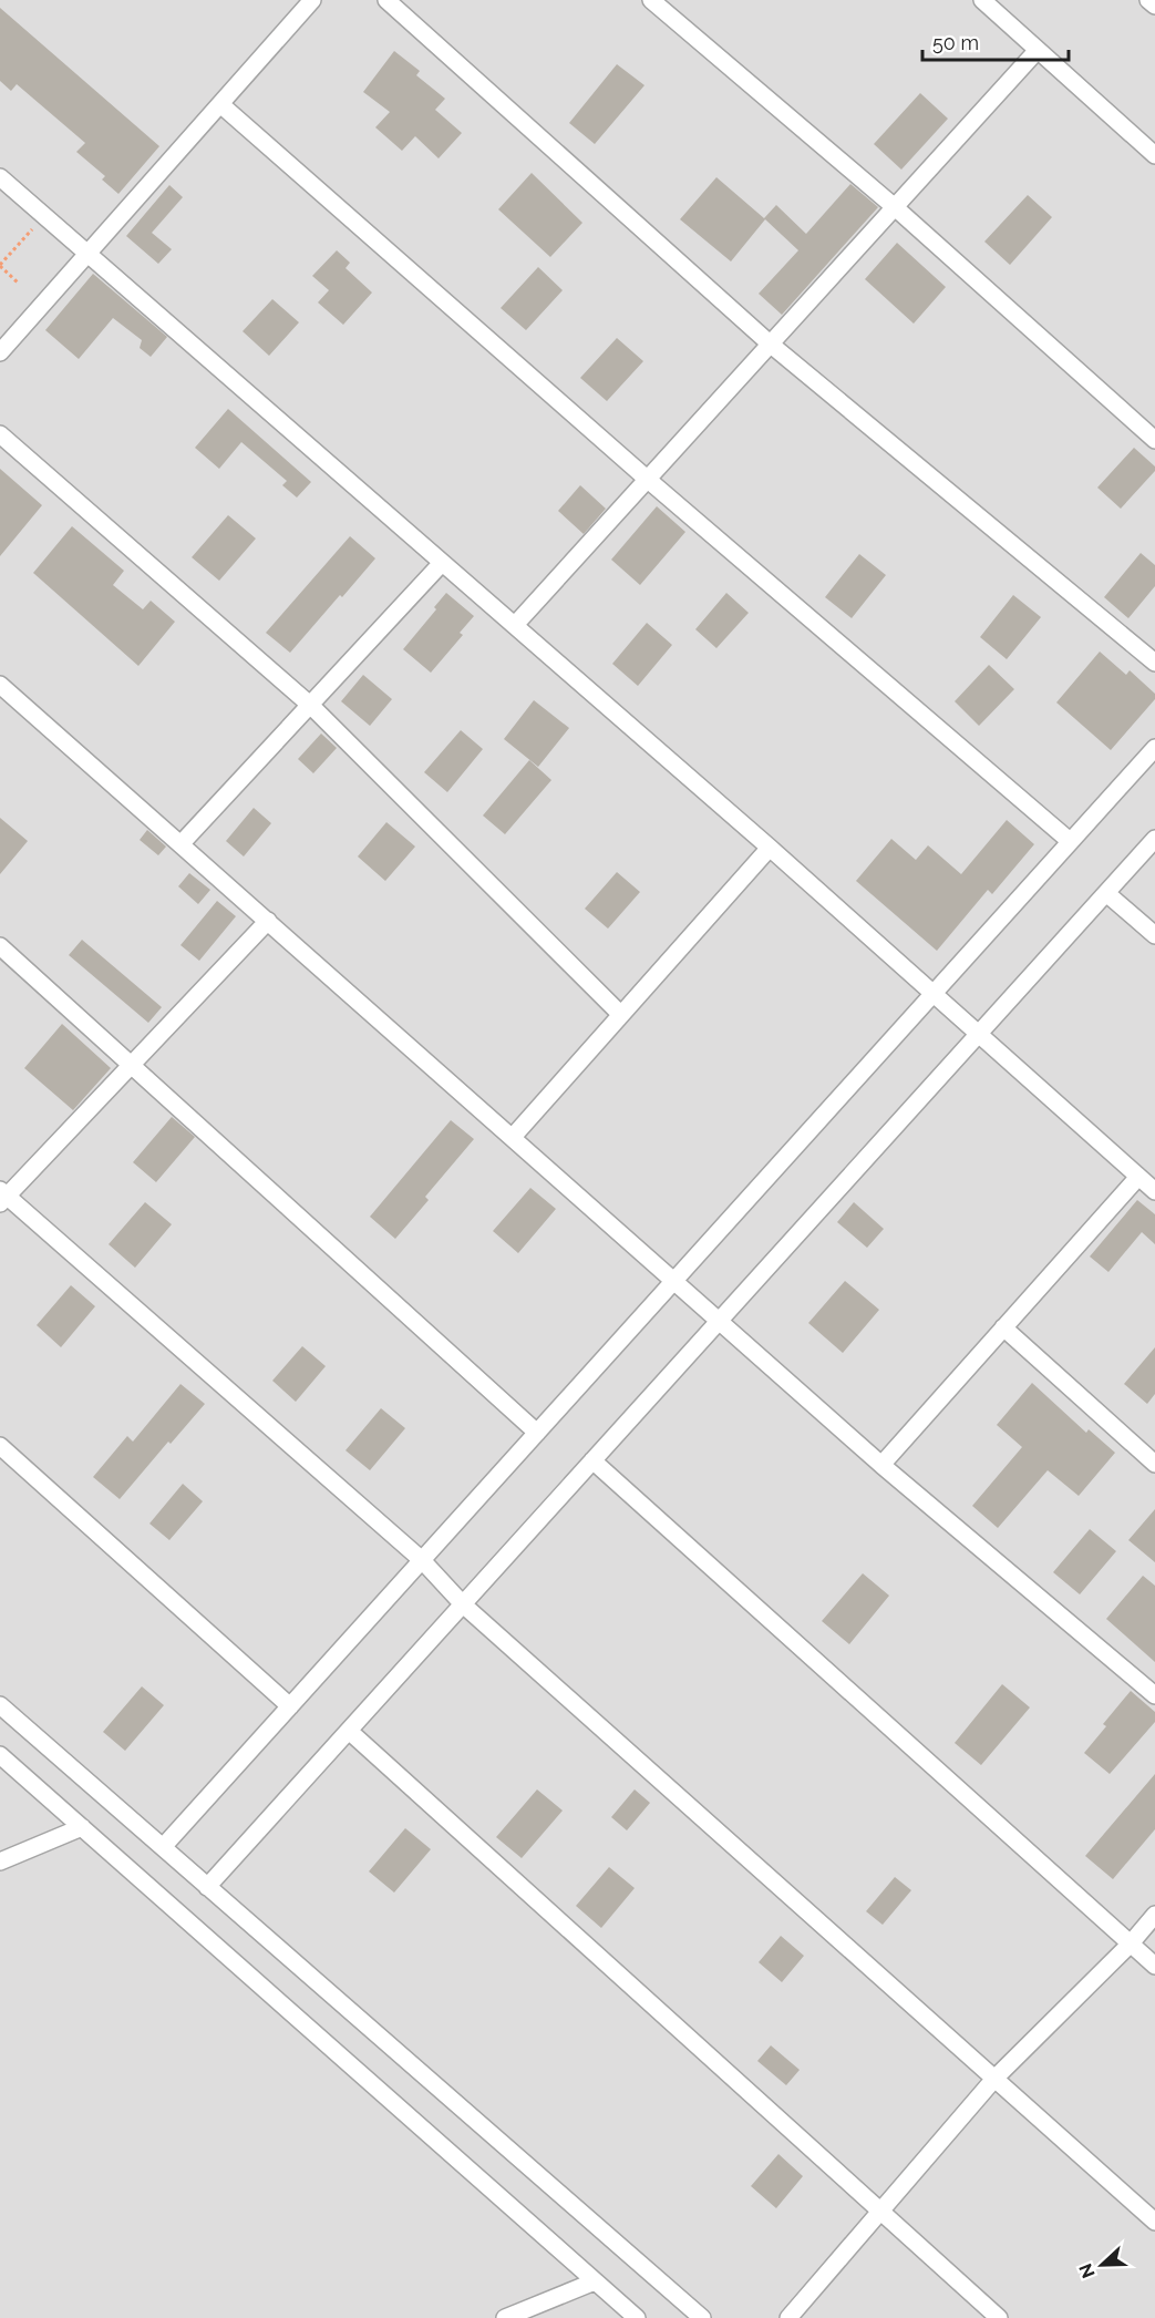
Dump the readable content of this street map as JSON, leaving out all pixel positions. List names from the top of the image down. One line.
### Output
{"scale_bar":"50 m","north":"left"}
